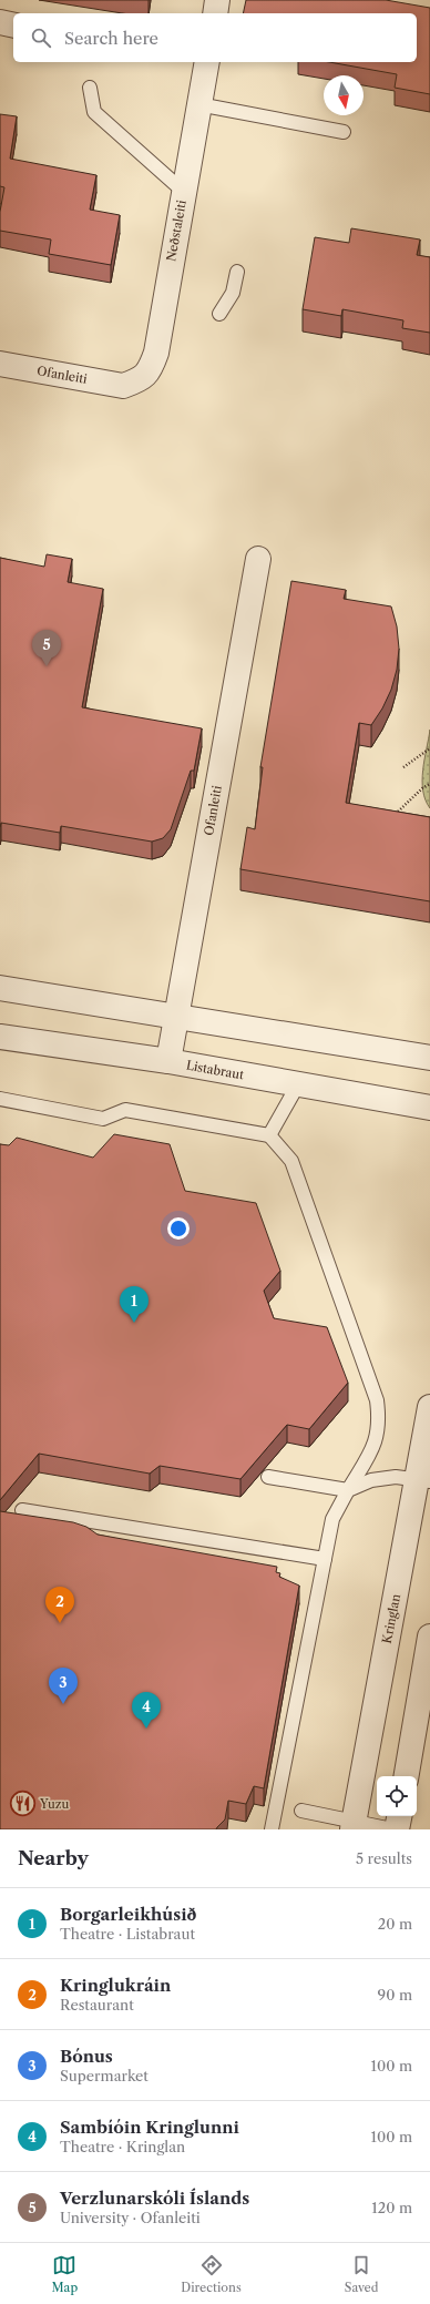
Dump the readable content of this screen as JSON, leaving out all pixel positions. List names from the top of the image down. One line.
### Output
{"streets":{"street":["Neðstaleiti","Ofanleiti","Listabraut","Kringlan"]},"crossings":[["Neðstaleiti","Ofanleiti"],["Ofanleiti","Listabraut"]],"places":{"restaurant":["Yuzu"]},"north":"bottom","page":{"search":"Search here","pins":["5","1","2","3","4"],"heading":["Nearby","5 results"],"list":[{"mark":"1","name":"Borgarleikhúsið","note":"Theatre · Listabraut","value":"20 m"},{"mark":"2","name":"Kringlukráin","note":"Restaurant","value":"90 m"},{"mark":"3","name":"Bónus","note":"Supermarket","value":"100 m"},{"mark":"4","name":"Sambíóin Kringlunni","note":"Theatre · Kringlan","value":"100 m"},{"mark":"5","name":"Verzlunarskóli Íslands","note":"University · Ofanleiti","value":"120 m"}],"nav":["Map","Directions","Saved"]}}
